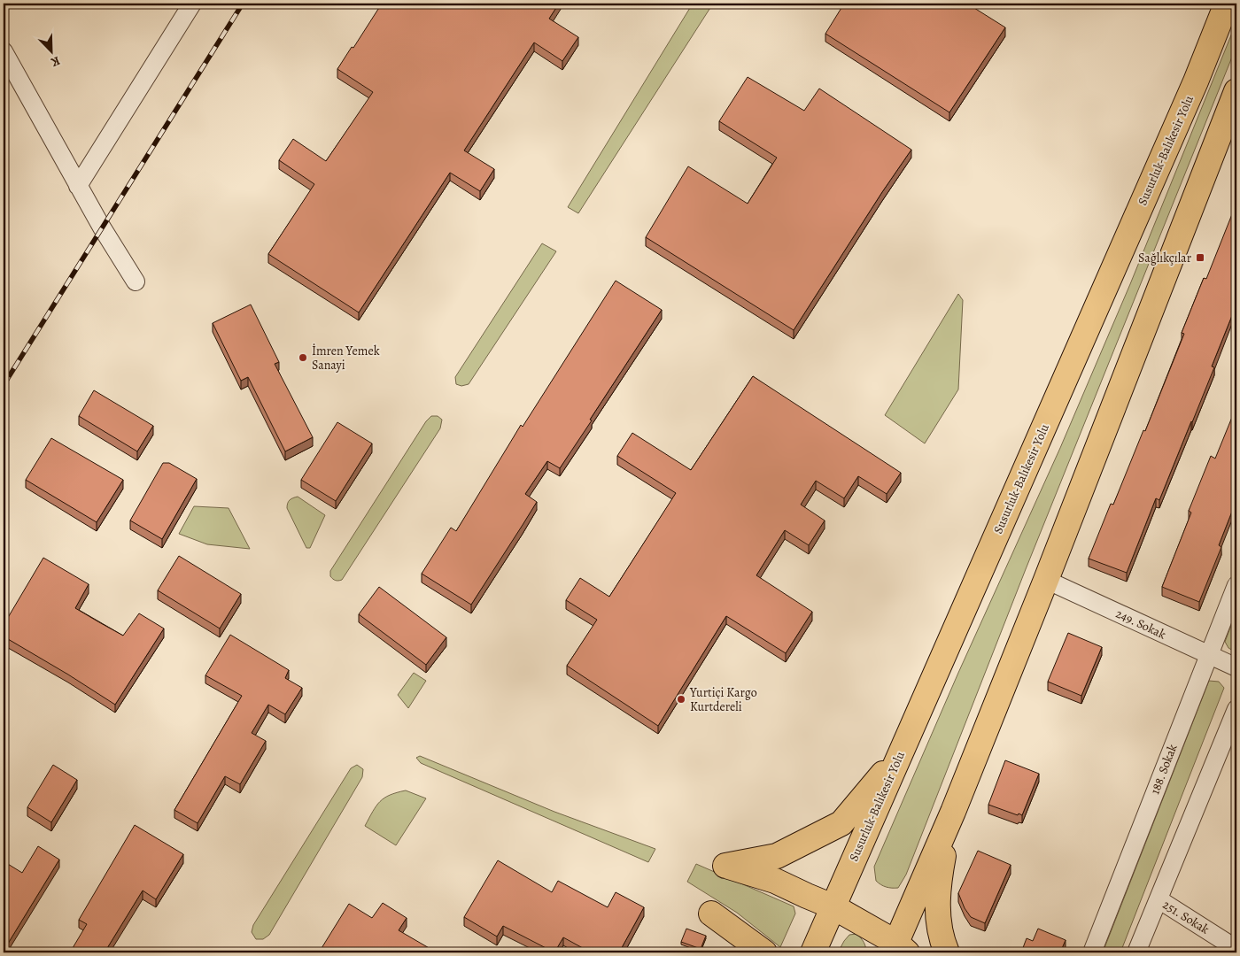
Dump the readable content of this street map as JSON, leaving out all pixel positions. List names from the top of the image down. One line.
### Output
{"streets":{"highway":["Susurluk-Balıkesir Yolu"],"street":["249. Sokak","188. Sokak","251. Sokak"]},"crossings":[["249. Sokak","188. Sokak"]],"places":{"transit":["Sağlıkçılar"],"other":["İmren Yemek Sanayi","Yurtiçi Kargo Kurtdereli"]},"north":"bottom right"}
